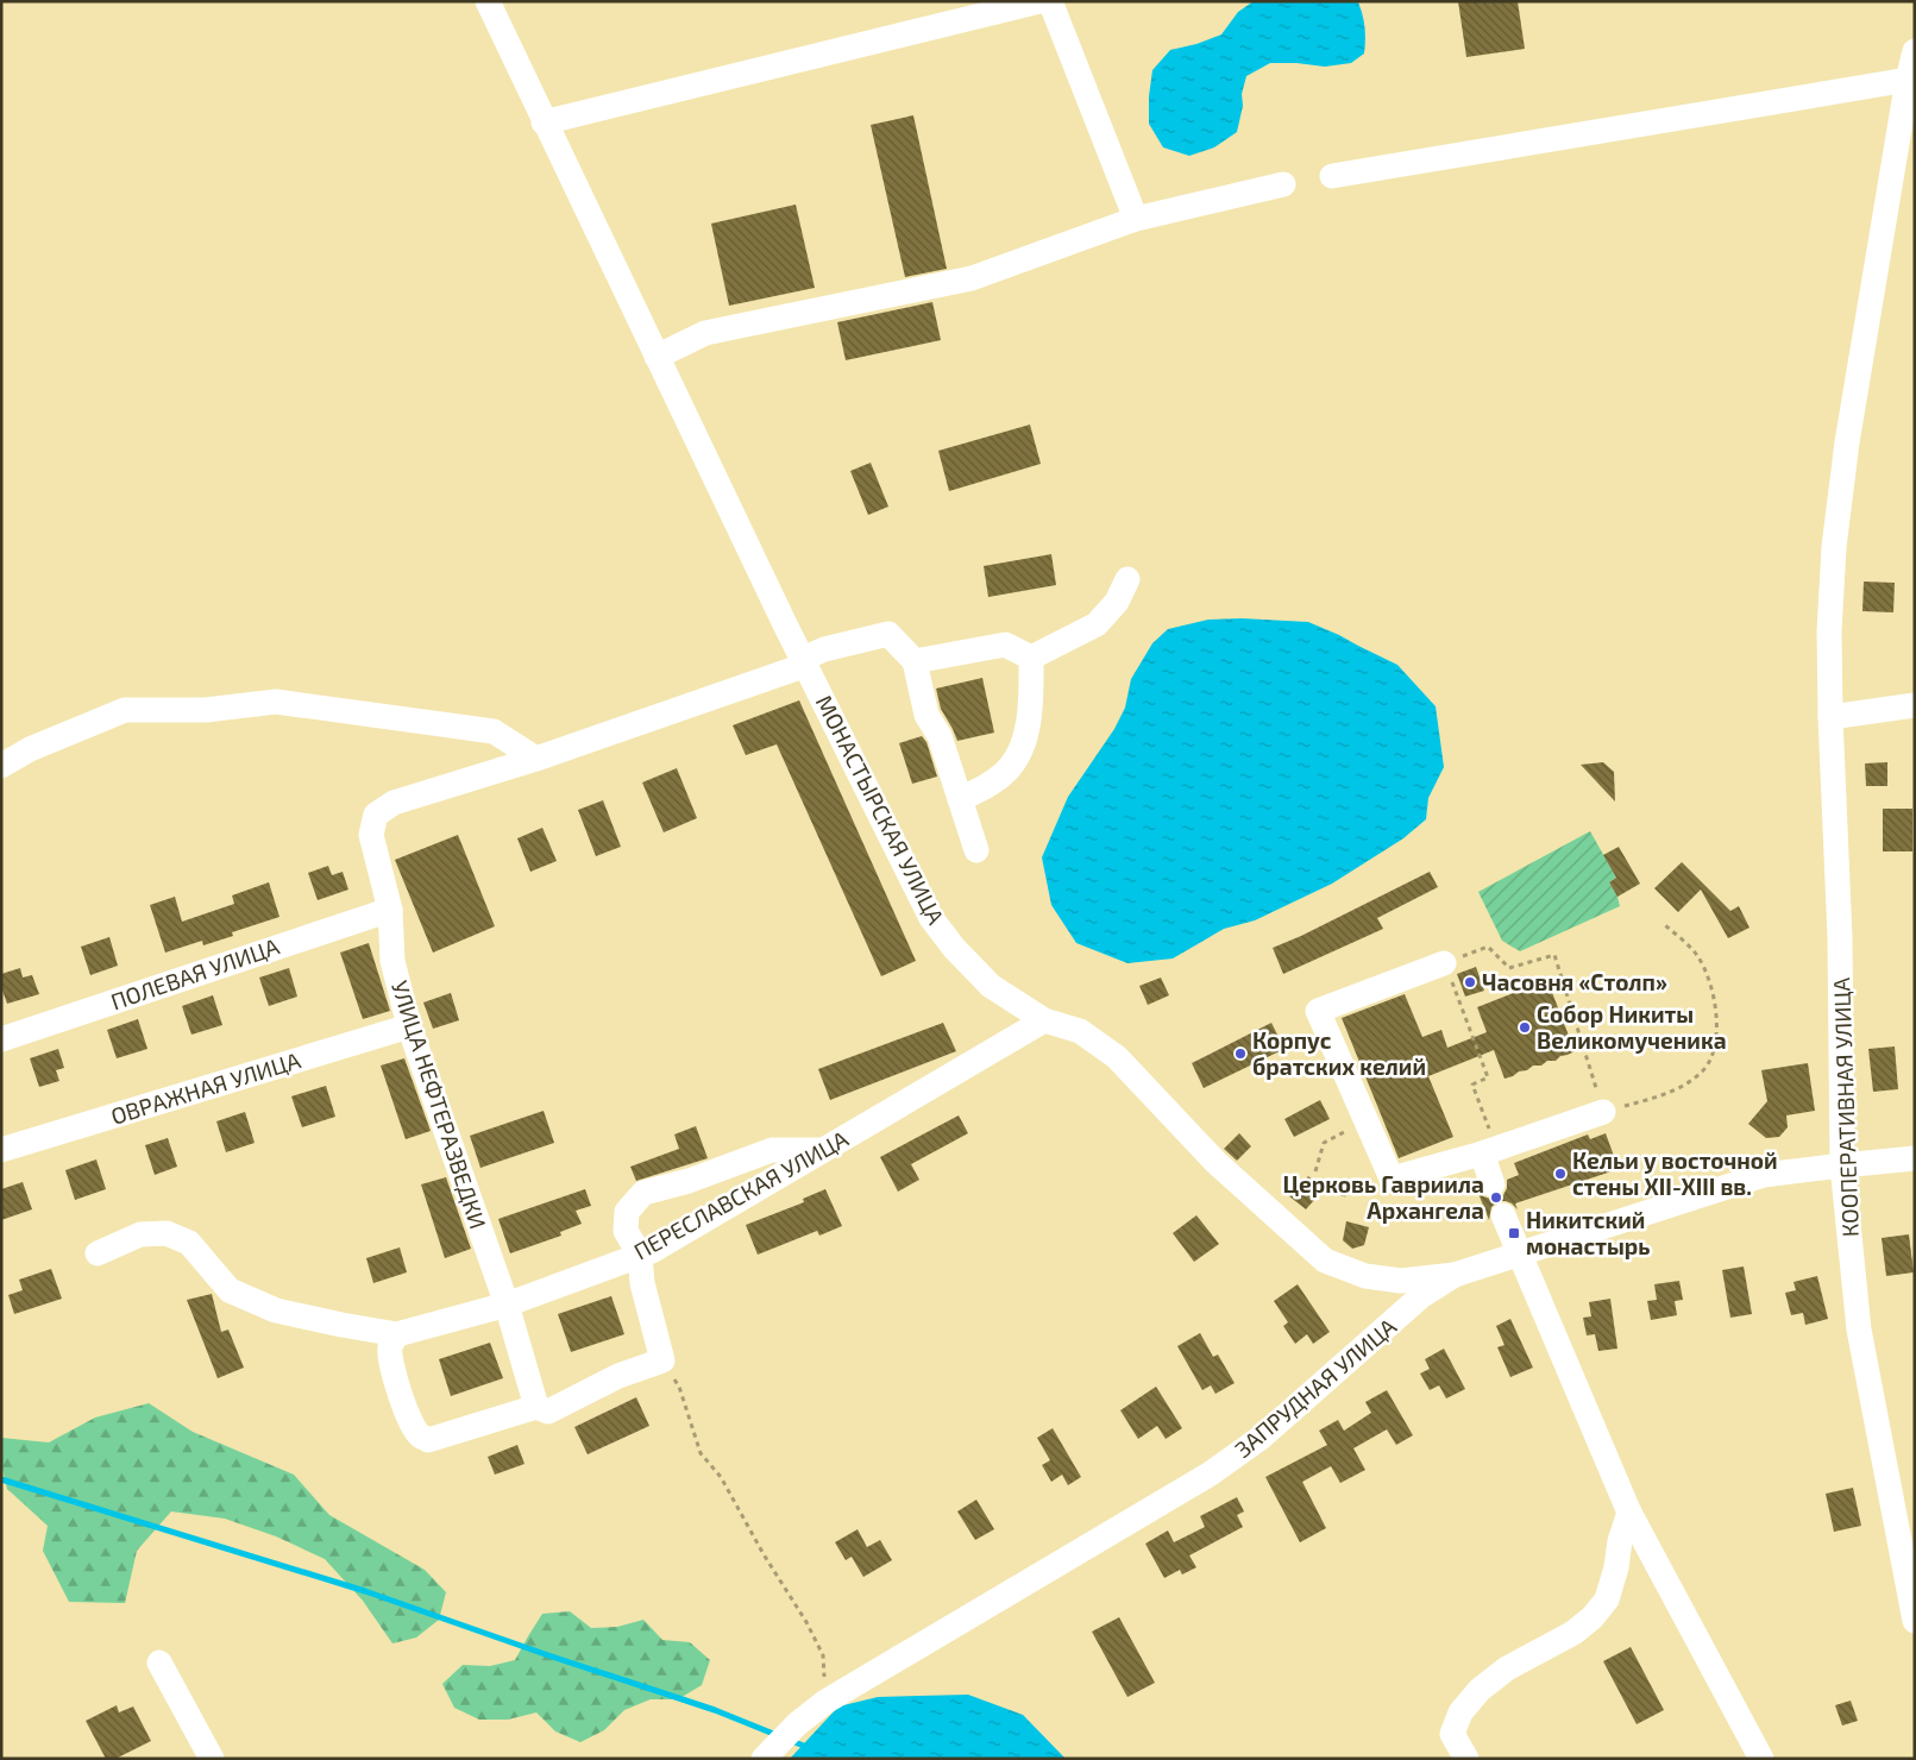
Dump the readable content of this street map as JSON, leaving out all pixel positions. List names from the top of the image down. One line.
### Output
{"streets":{"street":["МОНАСТЫРСКАЯ УЛИЦА","ПОЛЕВАЯ УЛИЦА","ОВРАЖНАЯ УЛИЦА","УЛИЦА НЕФТЕРАЗВЕДКИ","КООПЕРАТИВНАЯ УЛИЦА","ПЕРЕСЛАВСКАЯ УЛИЦА","ЗАПРУДНАЯ УЛИЦА"]},"crossings":[["МОНАСТЫРСКАЯ УЛИЦА","УЛИЦА НЕФТЕРАЗВЕДКИ"],["МОНАСТЫРСКАЯ УЛИЦА","ПЕРЕСЛАВСКАЯ УЛИЦА"],["МОНАСТЫРСКАЯ УЛИЦА","ЗАПРУДНАЯ УЛИЦА"],["ПОЛЕВАЯ УЛИЦА","УЛИЦА НЕФТЕРАЗВЕДКИ"],["ОВРАЖНАЯ УЛИЦА","УЛИЦА НЕФТЕРАЗВЕДКИ"],["УЛИЦА НЕФТЕРАЗВЕДКИ","ПЕРЕСЛАВСКАЯ УЛИЦА"],["КООПЕРАТИВНАЯ УЛИЦА","ЗАПРУДНАЯ УЛИЦА"]],"places":{"other":["Часовня «Столп»","Собор Никиты Великомученика","Корпус братских келий","Кельи у восточной стены XII-XIII вв.","Церковь Гавриила Архангела"],"transit":["Никитский монастырь"]}}
